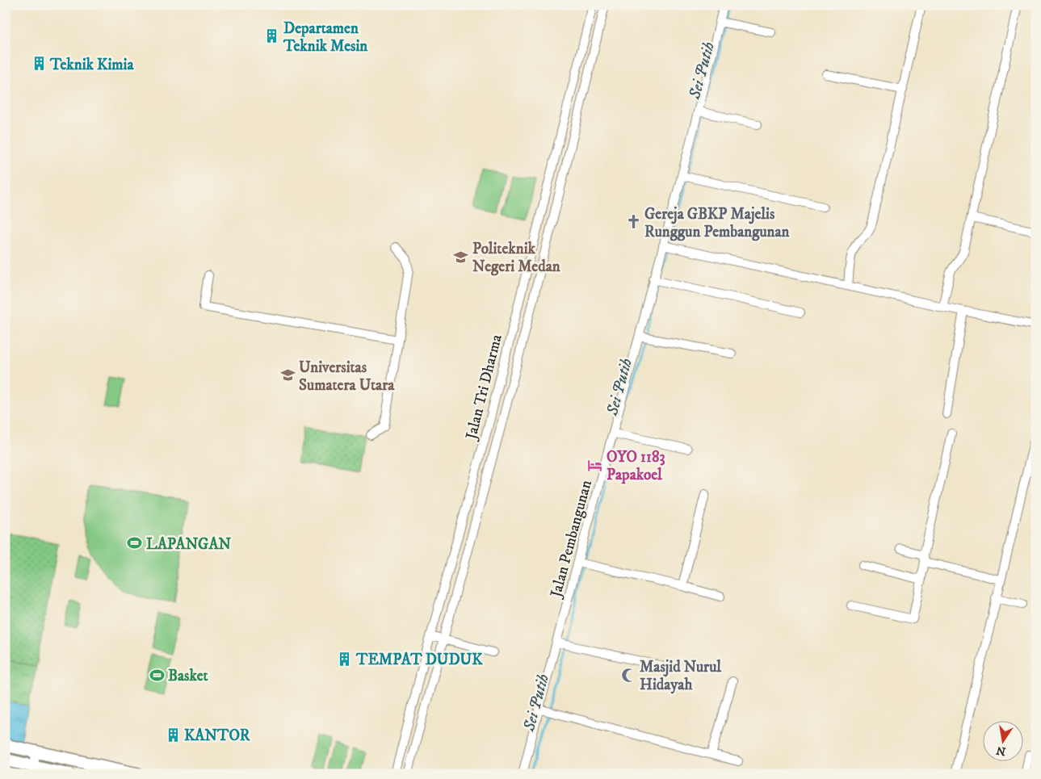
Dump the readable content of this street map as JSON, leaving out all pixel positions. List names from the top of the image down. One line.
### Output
{"streets":{"street":["Jalan Tri Dharma","Jalan Pembangunan"]},"water":["Sei Putih"],"places":{"building":["Departamen Teknik Mesin","Teknik Kimia","TEMPAT DUDUK","KANTOR"],"church":["Gereja GBKP Majelis Runggun Pembangunan"],"school or university":["Politeknik Negeri Medan","Universitas Sumatera Utara"],"hotel":["OYO 1183 Papakoel"],"sports":["LAPANGAN","Basket"],"mosque":["Masjid Nurul Hidayah"]},"north":"bottom"}
